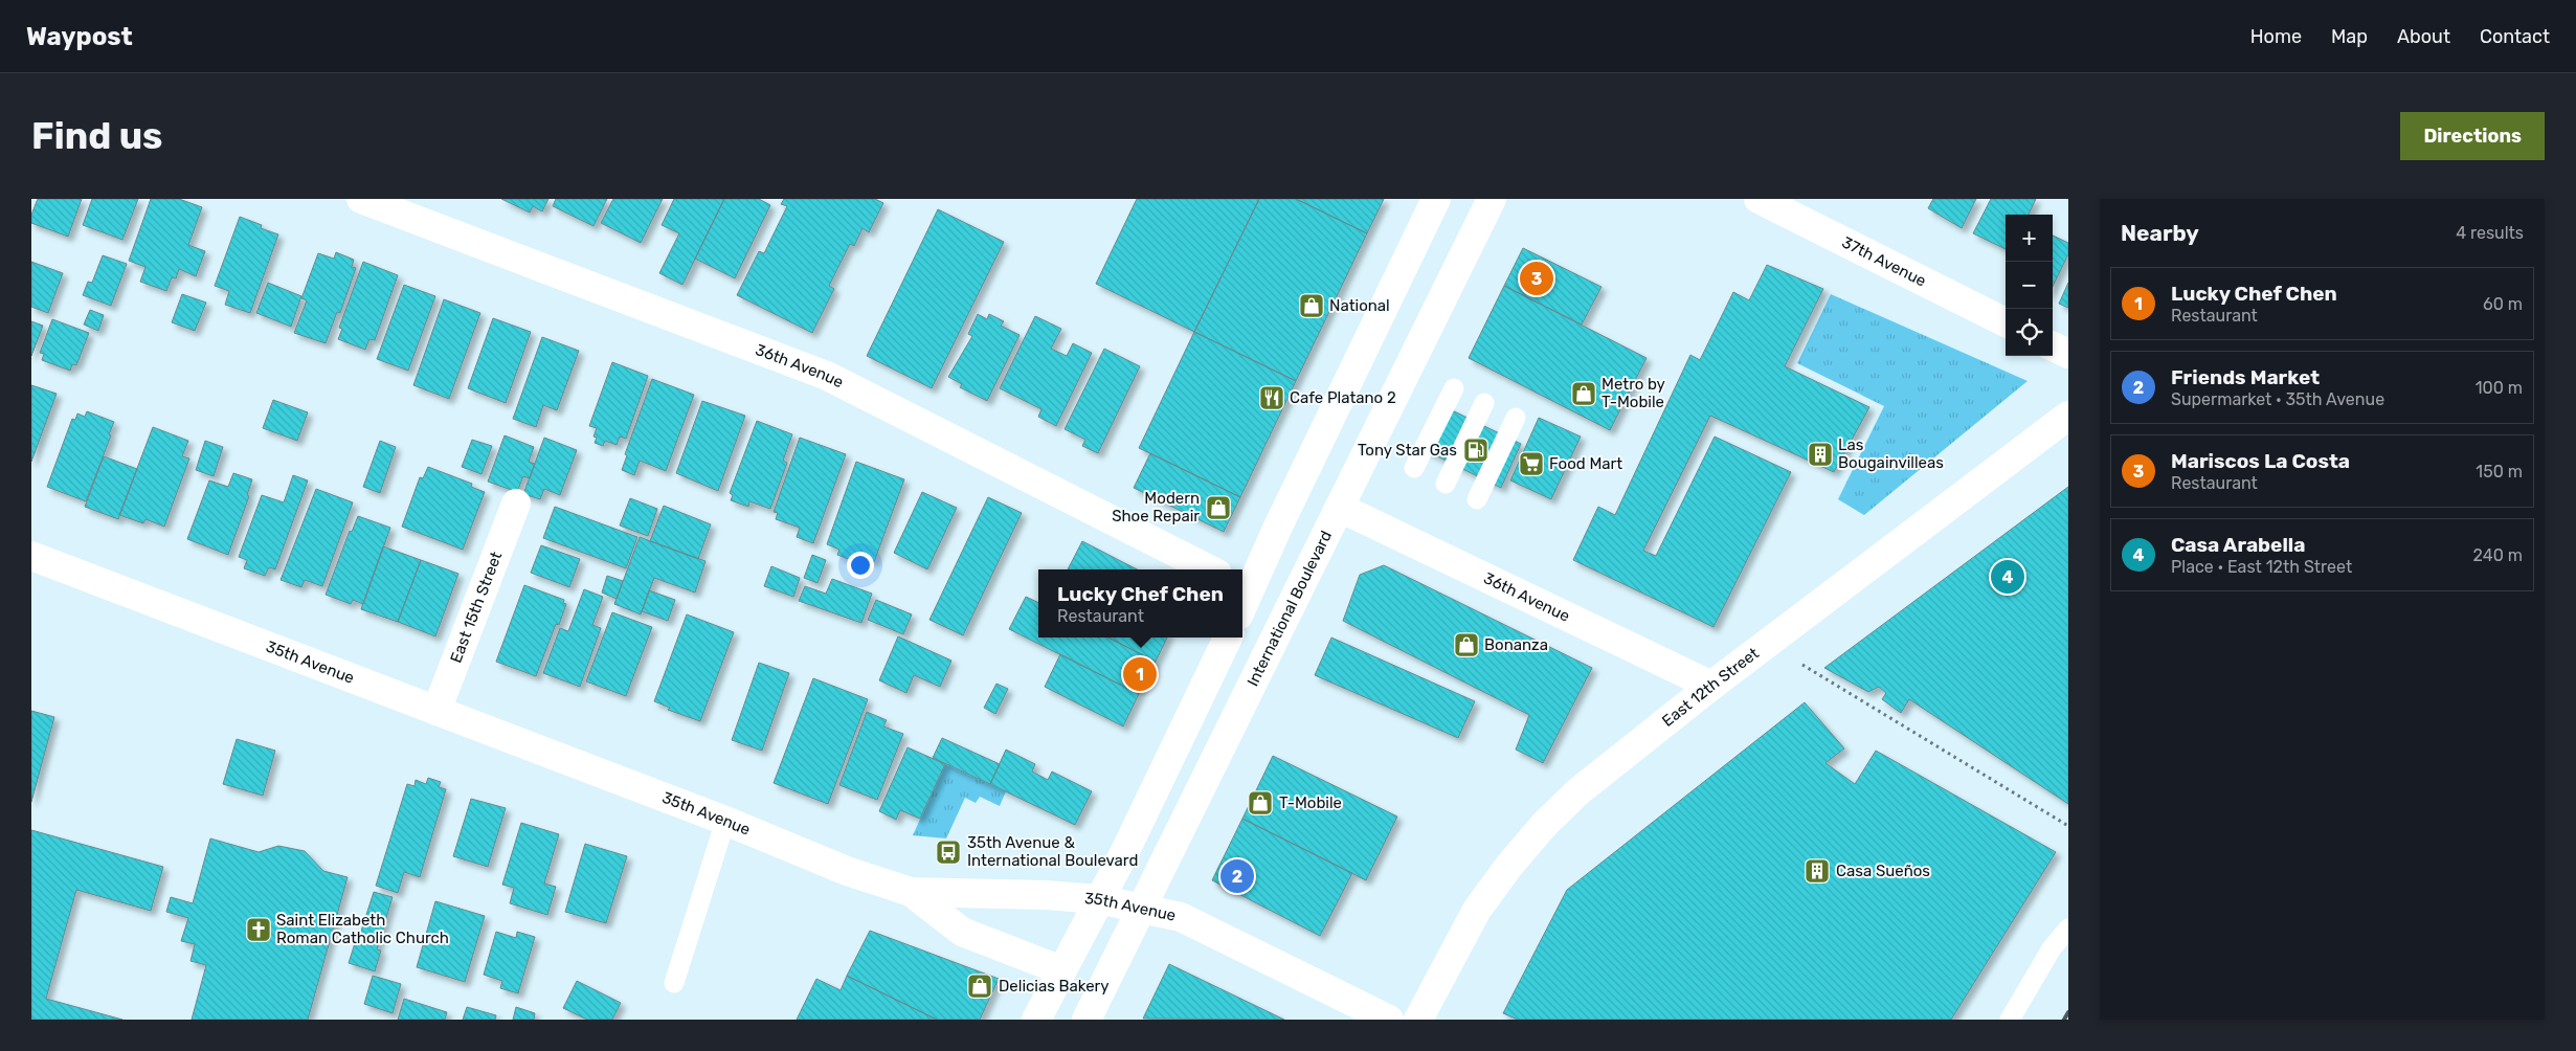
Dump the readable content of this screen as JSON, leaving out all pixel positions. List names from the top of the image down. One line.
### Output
{"streets":{"main road":["37th Avenue","36th Avenue","East 15th Street","International Boulevard","35th Avenue","East 12th Street"]},"crossings":[["36th Avenue","International Boulevard"],["36th Avenue","East 12th Street"],["East 15th Street","35th Avenue"],["International Boulevard","35th Avenue"]],"places":{"shop":["National","Metro by T-Mobile","Modern Shoe Repair","Bonanza","T-Mobile","Delicias Bakery"],"restaurant":["Cafe Platano 2"],"fuel station":["Tony Star Gas"],"building":["Las Bougainvilleas","Casa Sueños"],"supermarket":["Food Mart"],"bus stop":["35th Avenue & International Boulevard"],"church":["Saint Elizabeth Roman Catholic Church"]},"page":{"header":"Waypost","nav":["Home","Map","About","Contact"],"buttons":"Directions","title":"Find us","heading":["Nearby","4 results"],"map_buttons":["+","−"],"pins":["3","4","1","2"],"list":[{"mark":"1","name":"Lucky Chef Chen","note":"Restaurant","value":"60 m"},{"mark":"2","name":"Friends Market","note":"Supermarket · 35th Avenue","value":"100 m"},{"mark":"3","name":"Mariscos La Costa","note":"Restaurant","value":"150 m"},{"mark":"4","name":"Casa Arabella","note":"Place · East 12th Street","value":"240 m"}],"popup":["Lucky Chef Chen","Restaurant"]}}
